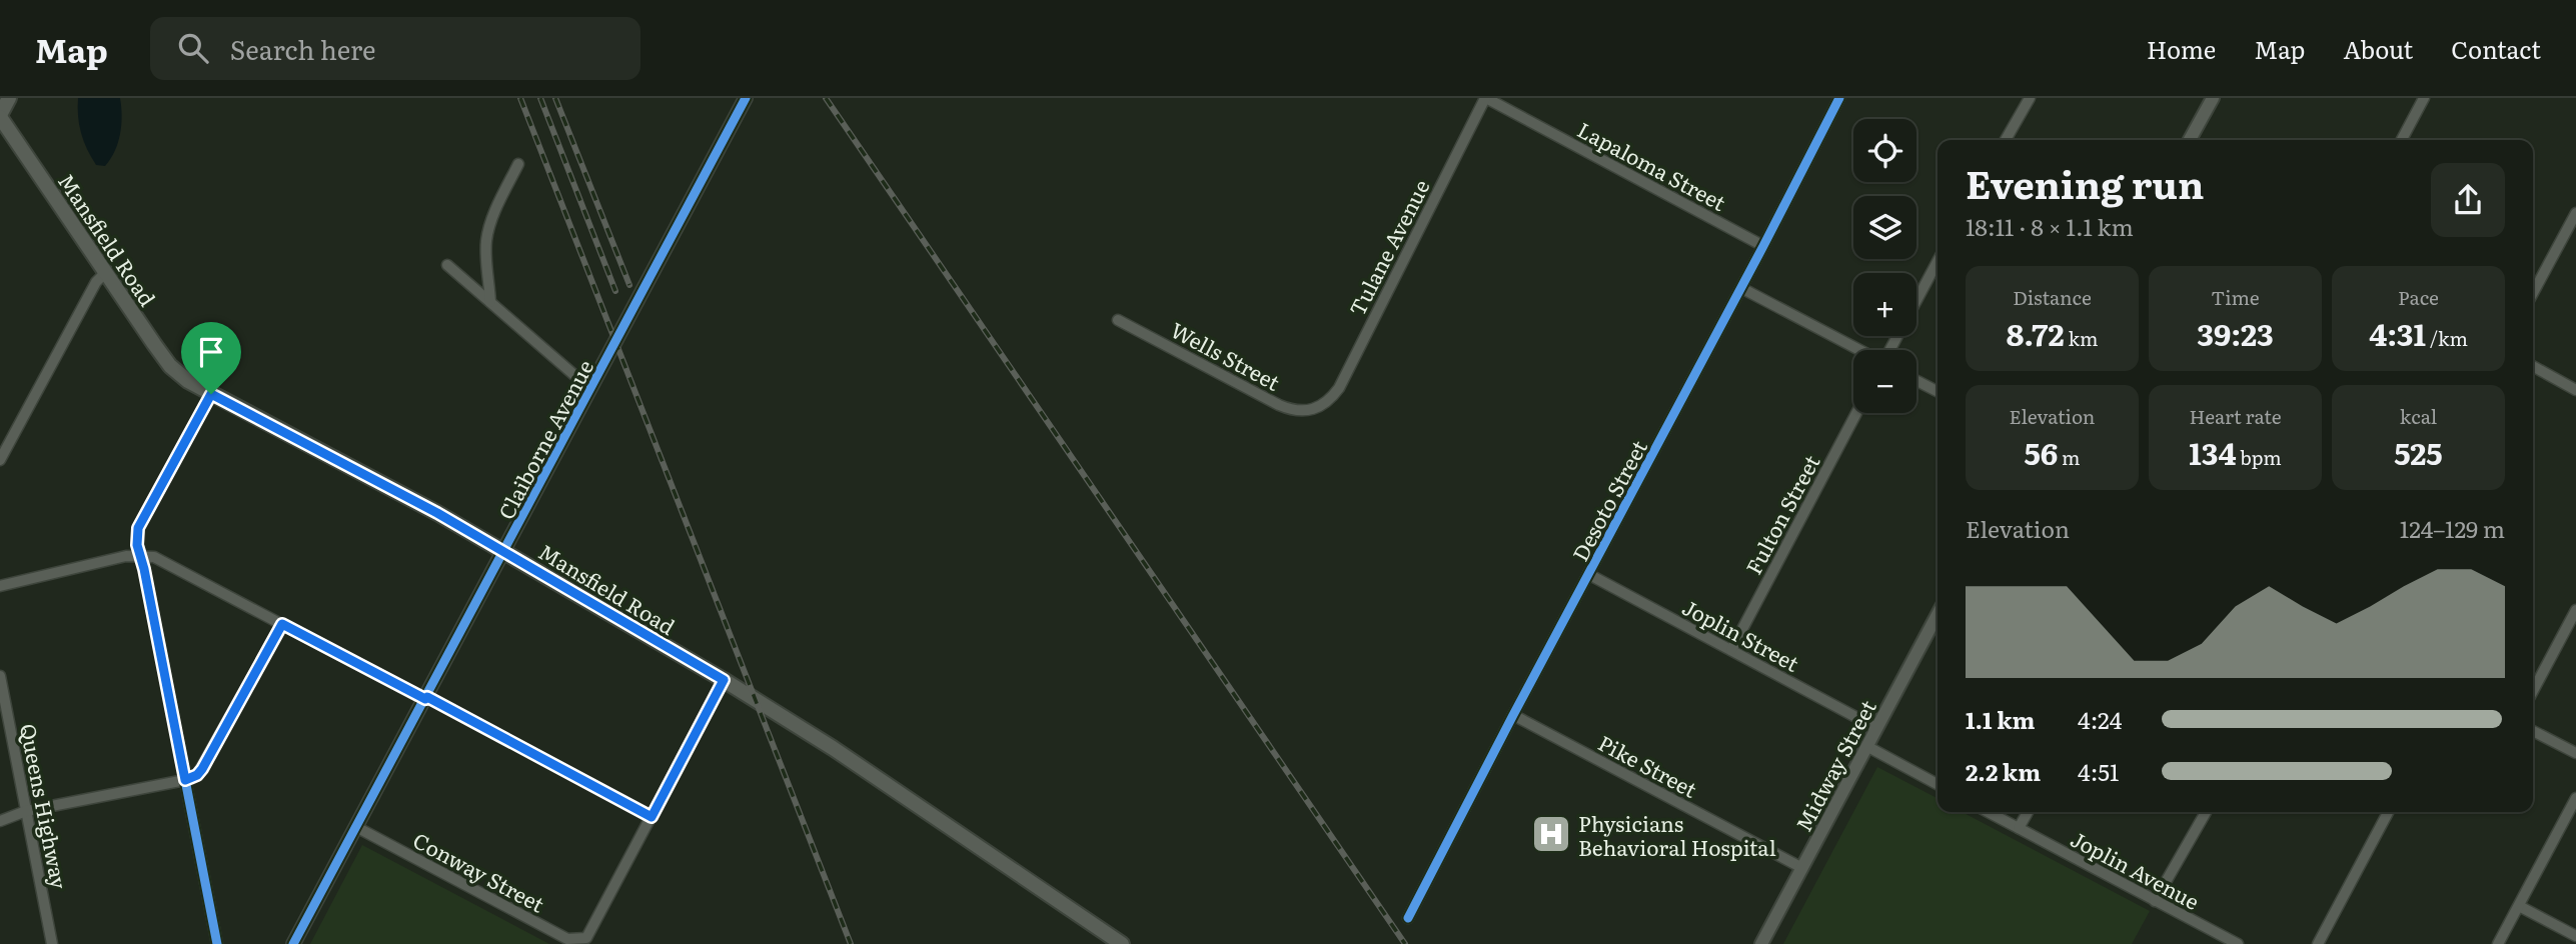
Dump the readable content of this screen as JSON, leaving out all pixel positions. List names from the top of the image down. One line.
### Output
{"streets":{"main road":["Mansfield Road"],"street":["Lapaloma Street","Tulane Avenue","Wells Street","Claiborne Avenue","Desoto Street","Fulton Street","Joplin Street","Pike Street","Midway Street","Queens Highway","Joplin Avenue","Conway Street"]},"crossings":[["Lapaloma Street","Tulane Avenue"],["Lapaloma Street","Desoto Street"],["Mansfield Road","Claiborne Avenue"],["Tulane Avenue","Wells Street"],["Claiborne Avenue","Conway Street"],["Desoto Street","Joplin Street"],["Desoto Street","Pike Street"],["Fulton Street","Joplin Street"],["Joplin Street","Midway Street"],["Pike Street","Midway Street"]],"places":{"hospital":["Physicians Behavioral Hospital"]},"page":{"header":"Map","search":"Search here","nav":["Home","Map","About","Contact"],"map_buttons":["+","−"],"heading":["Evening run","18:11 · 8 × 1.1 km"],"stats":[["Distance","8.72 km"],["Time","39:23"],["Pace","4:31 /km"],["Elevation","56 m"],["Heart rate","134 bpm"],["kcal","525"]],"chart":["Elevation","124–129 m"],"list":[{"name":"1.1 km","note":"4:24"},{"name":"2.2 km","note":"4:51"}]}}
